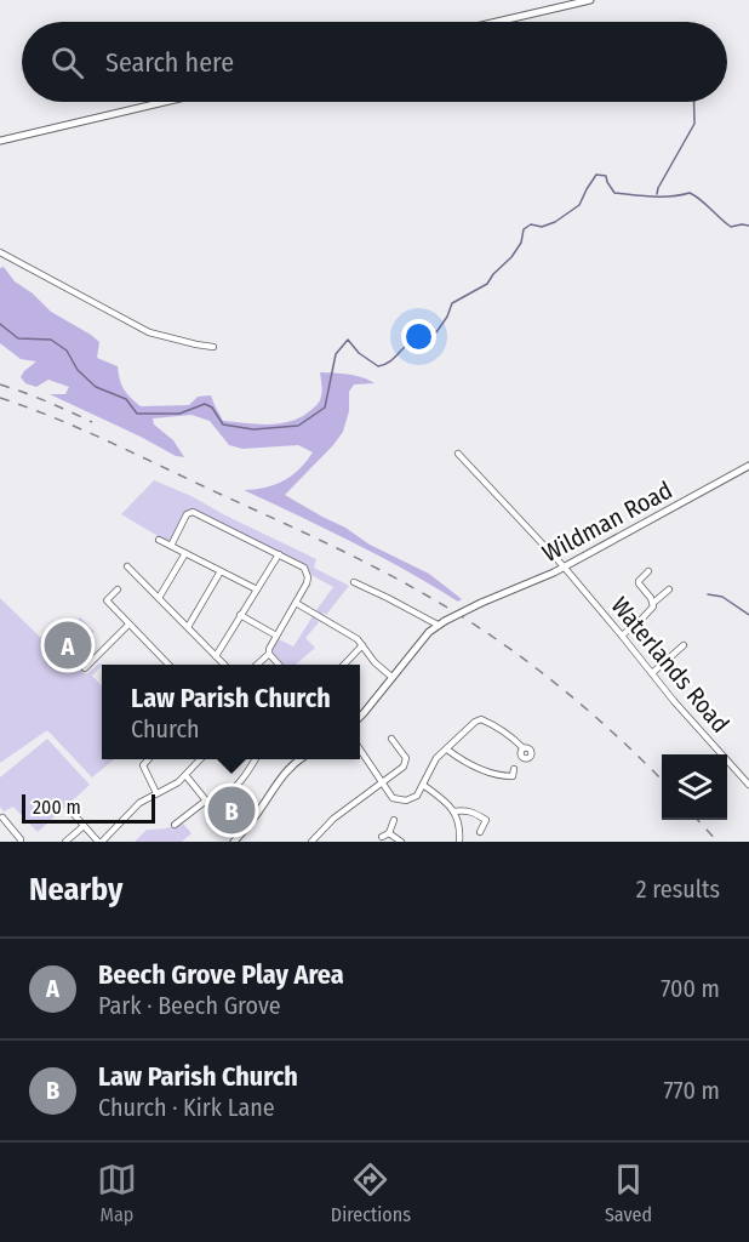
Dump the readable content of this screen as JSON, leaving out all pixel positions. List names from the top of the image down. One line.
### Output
{"streets":{"main road":["Wildman Road"],"street":["Waterlands Road"]},"crossings":[["Wildman Road","Waterlands Road"]],"scale_bar":"200 m","page":{"search":"Search here","pins":["A","B"],"popup":["Law Parish Church","Church"],"scale":"200 m","heading":["Nearby","2 results"],"list":[{"mark":"A","name":"Beech Grove Play Area","note":"Park · Beech Grove","value":"700 m"},{"mark":"B","name":"Law Parish Church","note":"Church · Kirk Lane","value":"770 m"}],"nav":["Map","Directions","Saved"]}}
